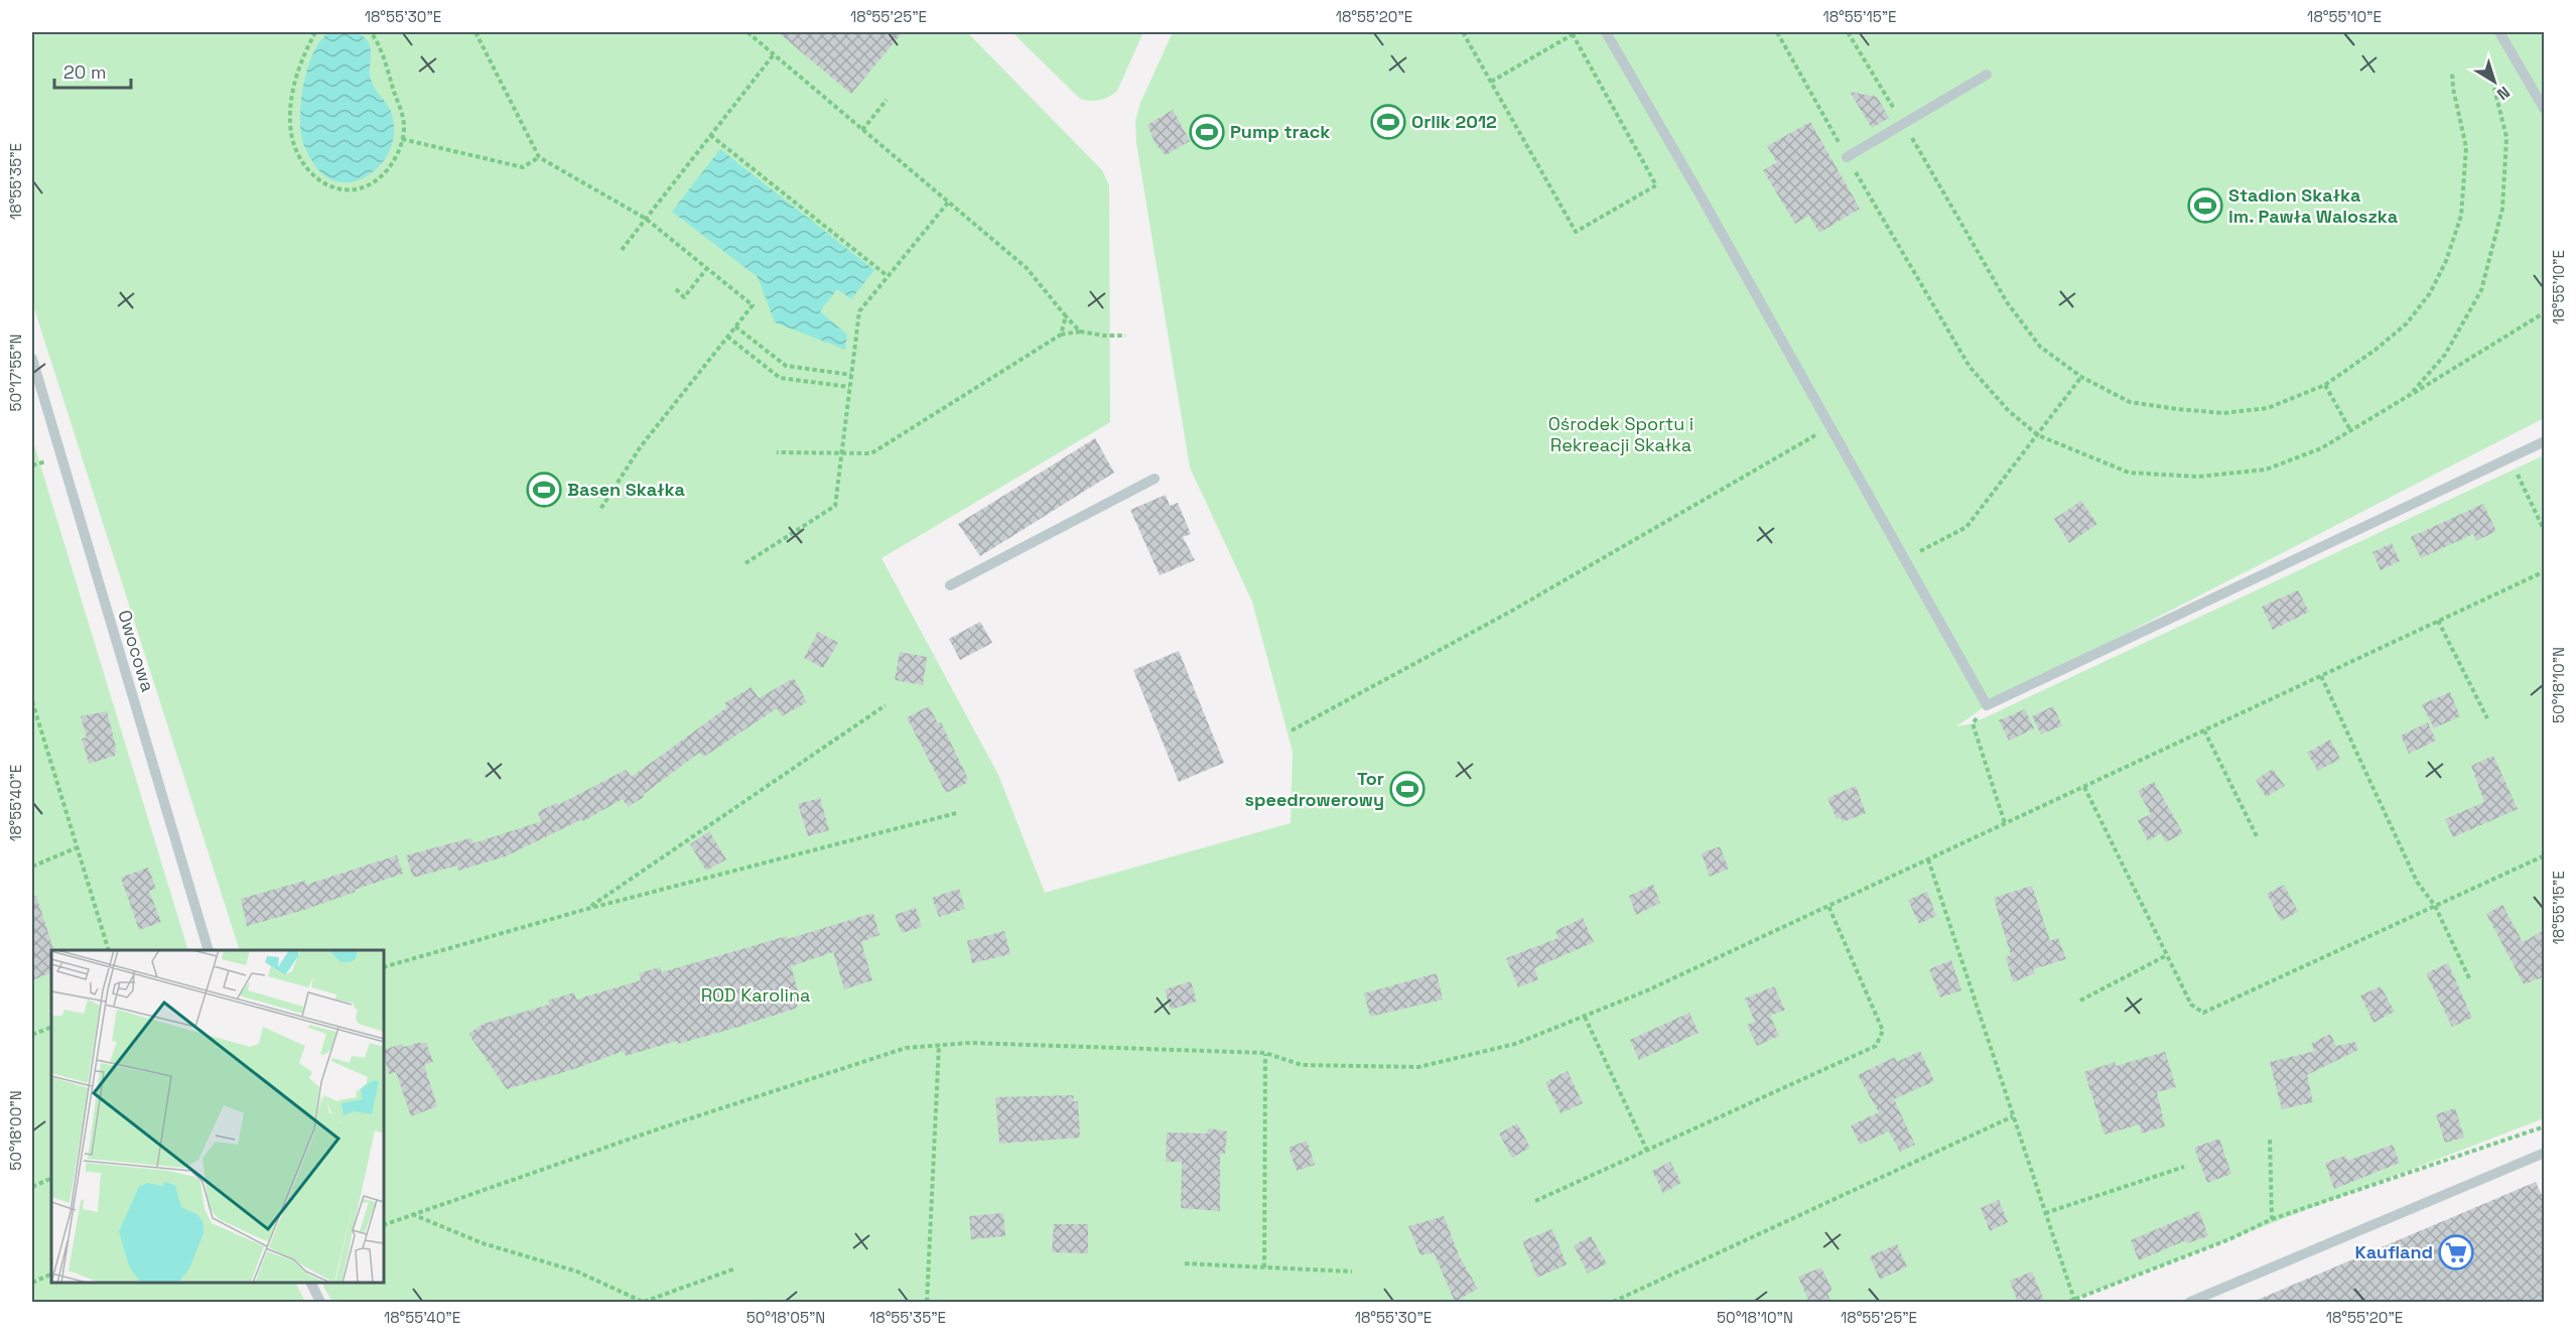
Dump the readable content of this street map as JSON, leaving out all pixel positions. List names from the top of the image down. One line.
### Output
{"streets":{"lane":["Owocowa"]},"parks":["Ośrodek Sportu i Rekreacji Skałka","ROD Karolina"],"places":{"sports":["Orlik 2012","Pump track","Stadion Skałka im. Pawła Waloszka","Basen Skałka","Tor speedrowerowy"],"supermarket":["Kaufland"]},"scale_bar":"20 m","north":"bottom right","coordinates":["18°55'30\"E","18°55'25\"E","18°55'20\"E","18°55'15\"E","18°55'10\"E","18°55'35\"E","50°17'55\"N","50°18'10\"N","18°55'40\"E","50°18'00\"N","50°18'05\"N"]}
